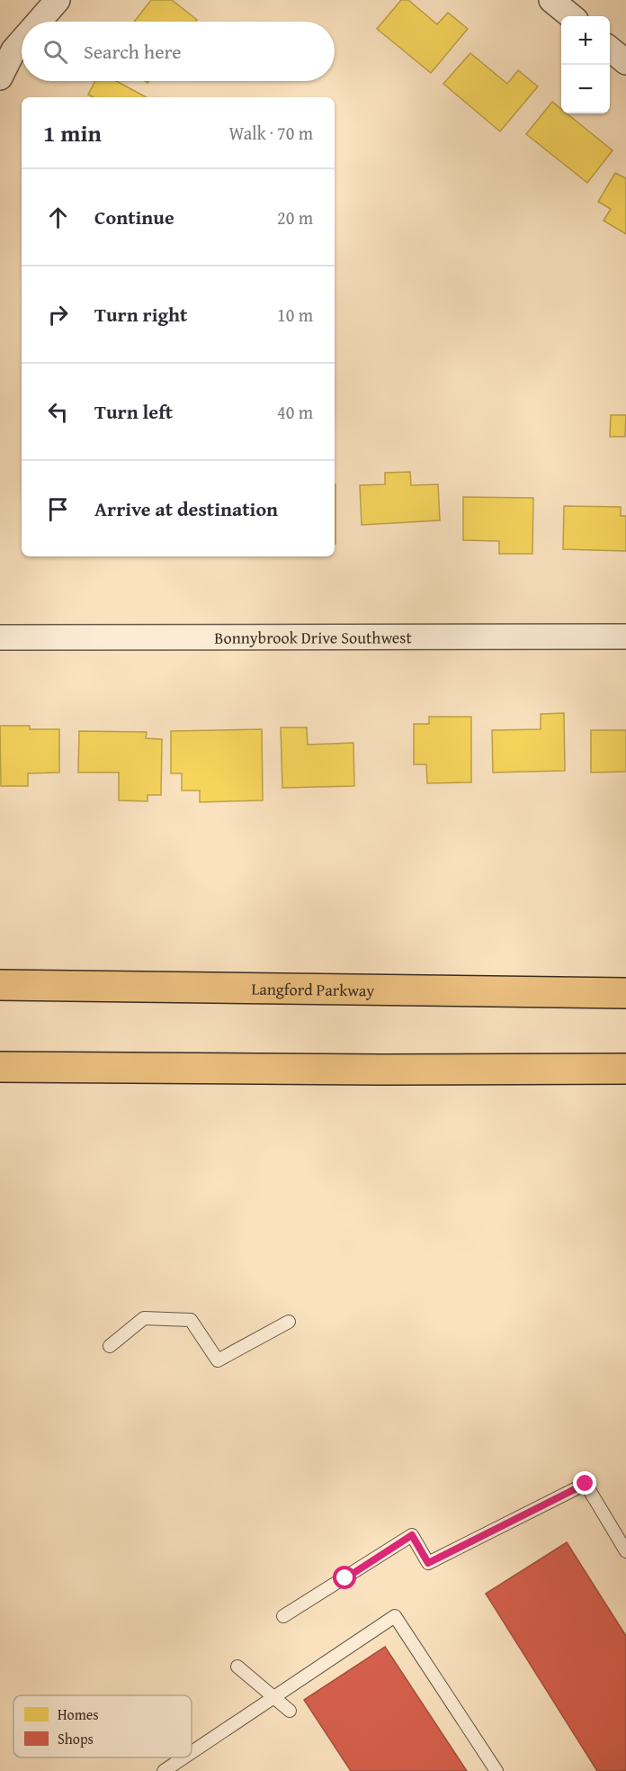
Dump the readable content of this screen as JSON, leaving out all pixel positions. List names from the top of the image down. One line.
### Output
{"streets":{"highway":["Langford Parkway"],"street":["Bonnybrook Drive Southwest"]},"legend":["Homes","Shops"],"page":{"map_buttons":["+","−"],"search":"Search here","heading":["1 min","Walk · 70 m"],"list":[["Continue","20 m"],["Turn right","10 m"],["Turn left","40 m"],"Arrive at destination"]}}
